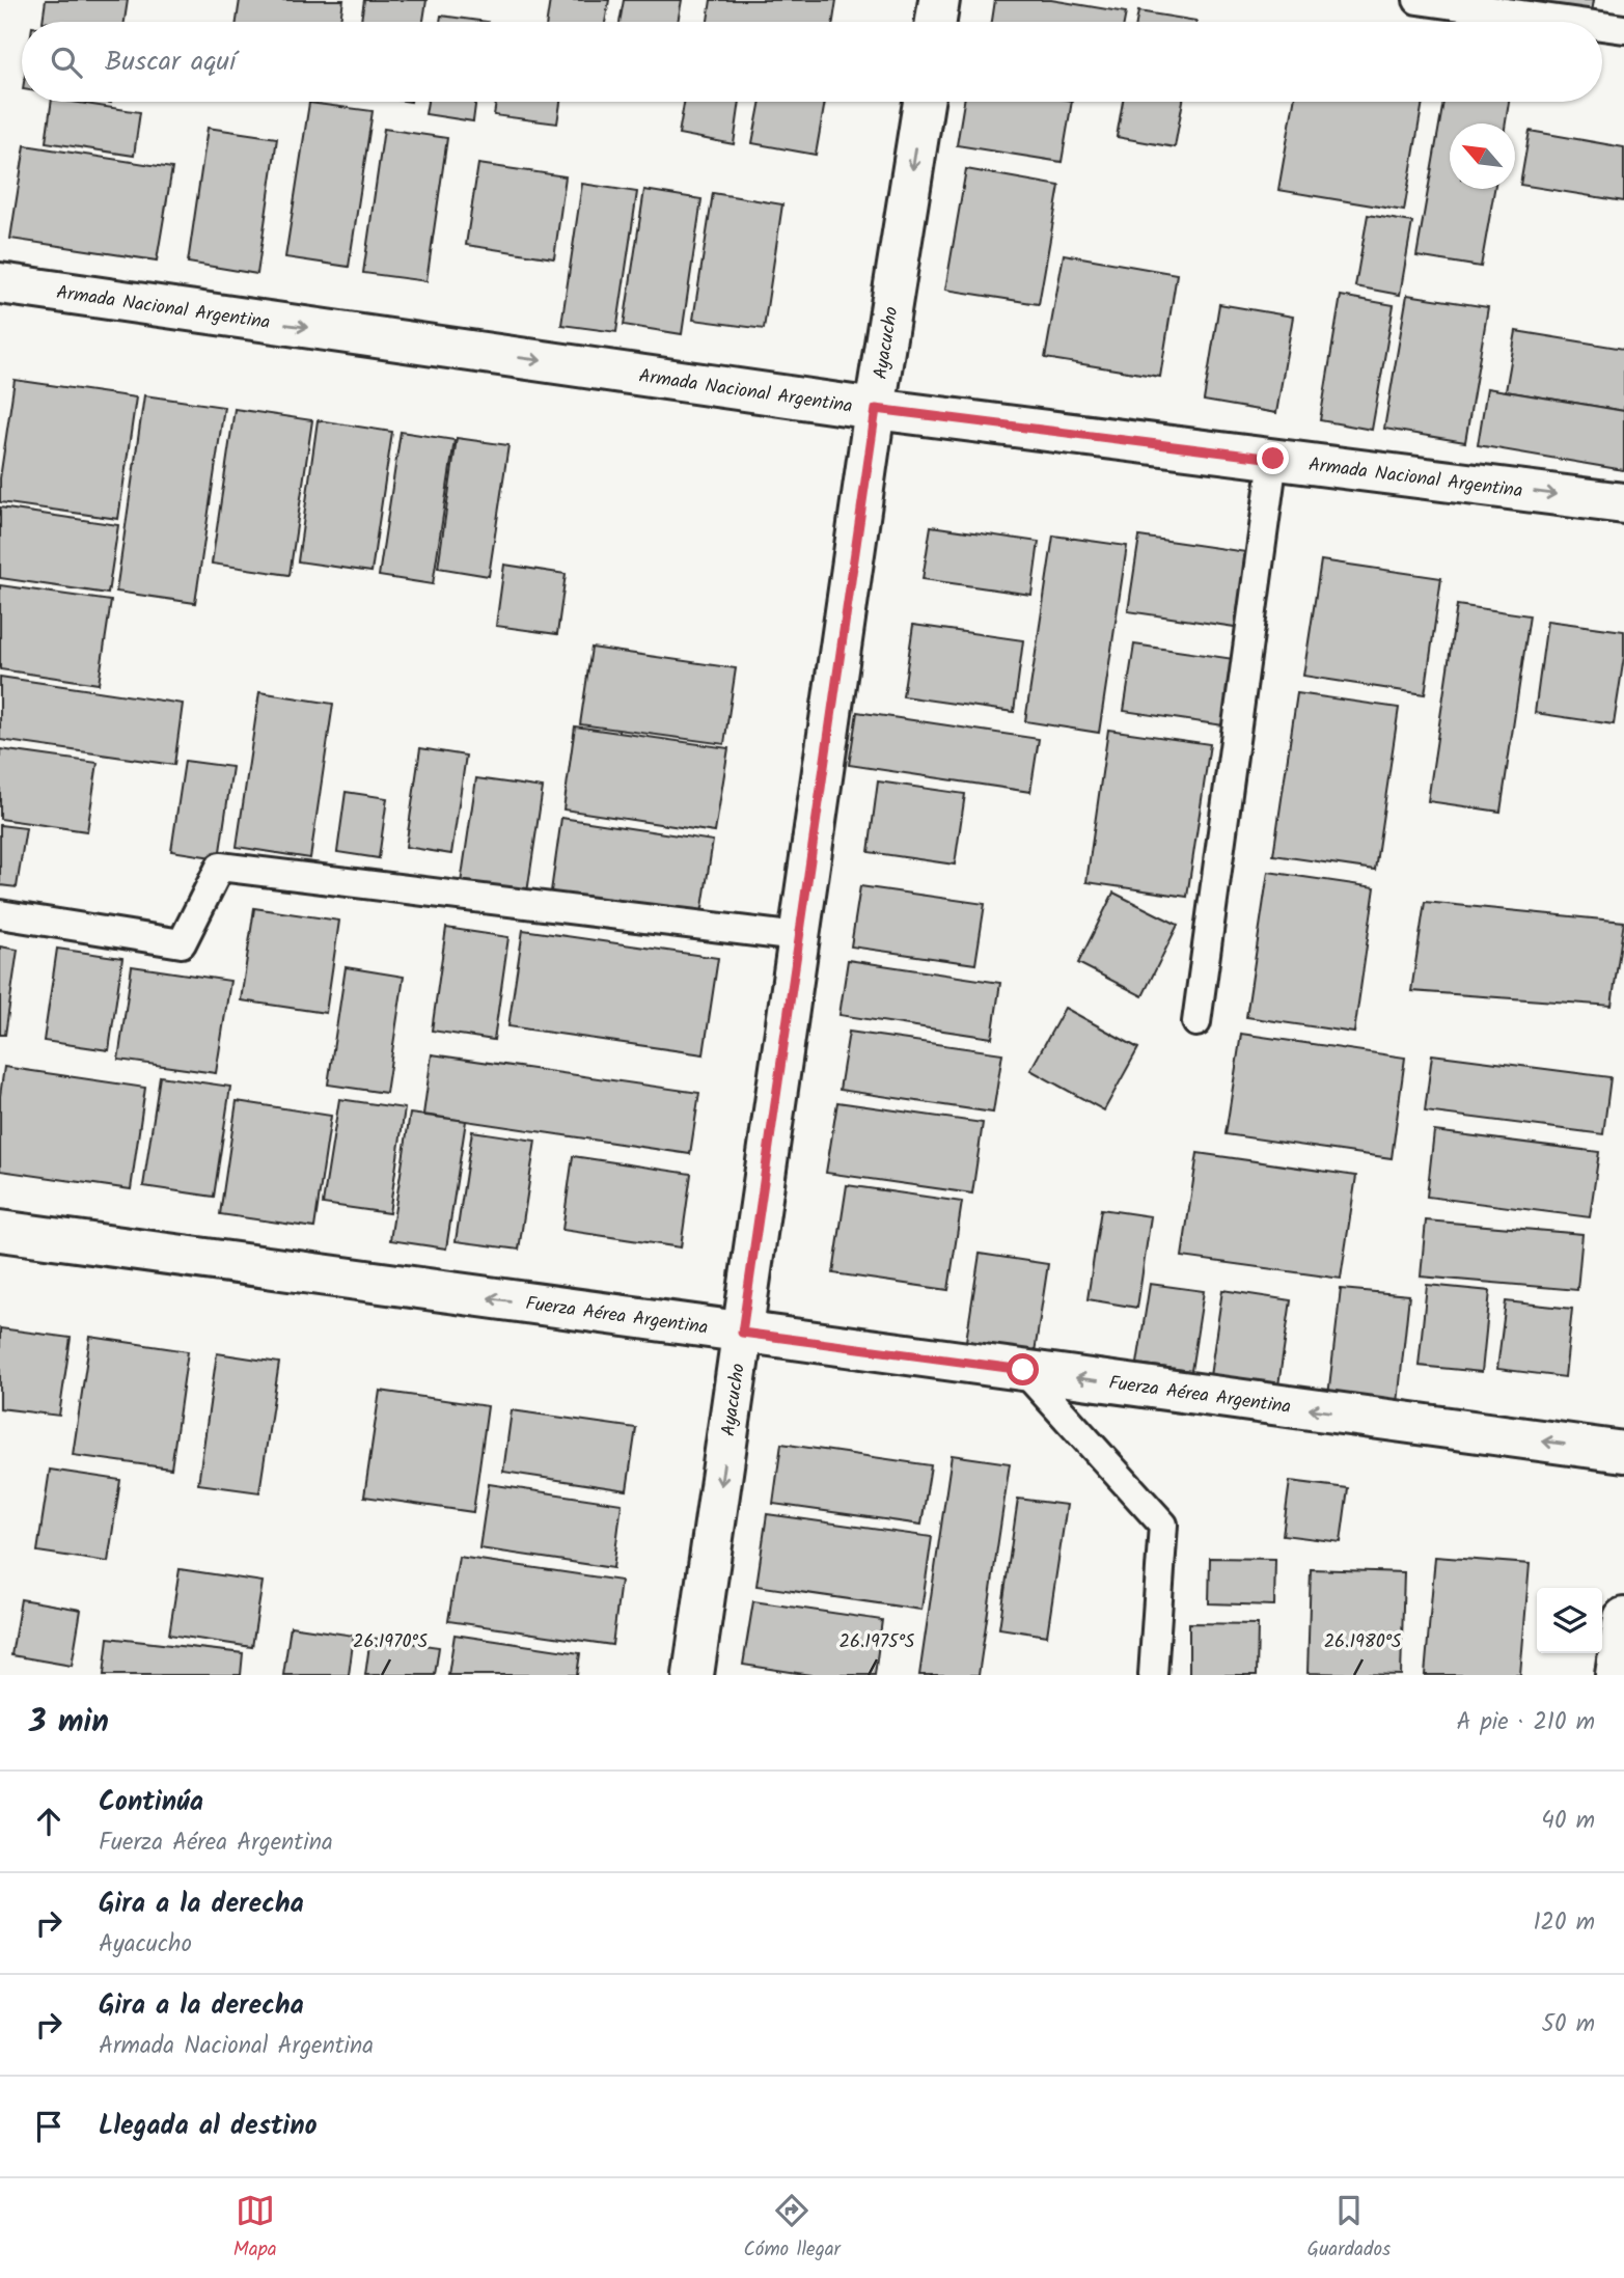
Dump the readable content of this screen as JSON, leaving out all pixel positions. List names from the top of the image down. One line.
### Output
{"streets":{"street":["Armada Nacional Argentina","Ayacucho","Fuerza Aérea Argentina"]},"crossings":[["Armada Nacional Argentina","Ayacucho"],["Ayacucho","Fuerza Aérea Argentina"]],"one_way":["Armada Nacional Argentina","Ayacucho","Fuerza Aérea Argentina"],"north":"top left","page":{"search":"Buscar aquí","heading":["3 min","A pie · 210 m"],"list":[["Continúa","Fuerza Aérea Argentina","40 m"],["Gira a la derecha","Ayacucho","120 m"],["Gira a la derecha","Armada Nacional Argentina","50 m"],"Llegada al destino"],"nav":["Mapa","Cómo llegar","Guardados"]},"coordinates":["26.1970°S","26.1975°S","26.1980°S"]}
